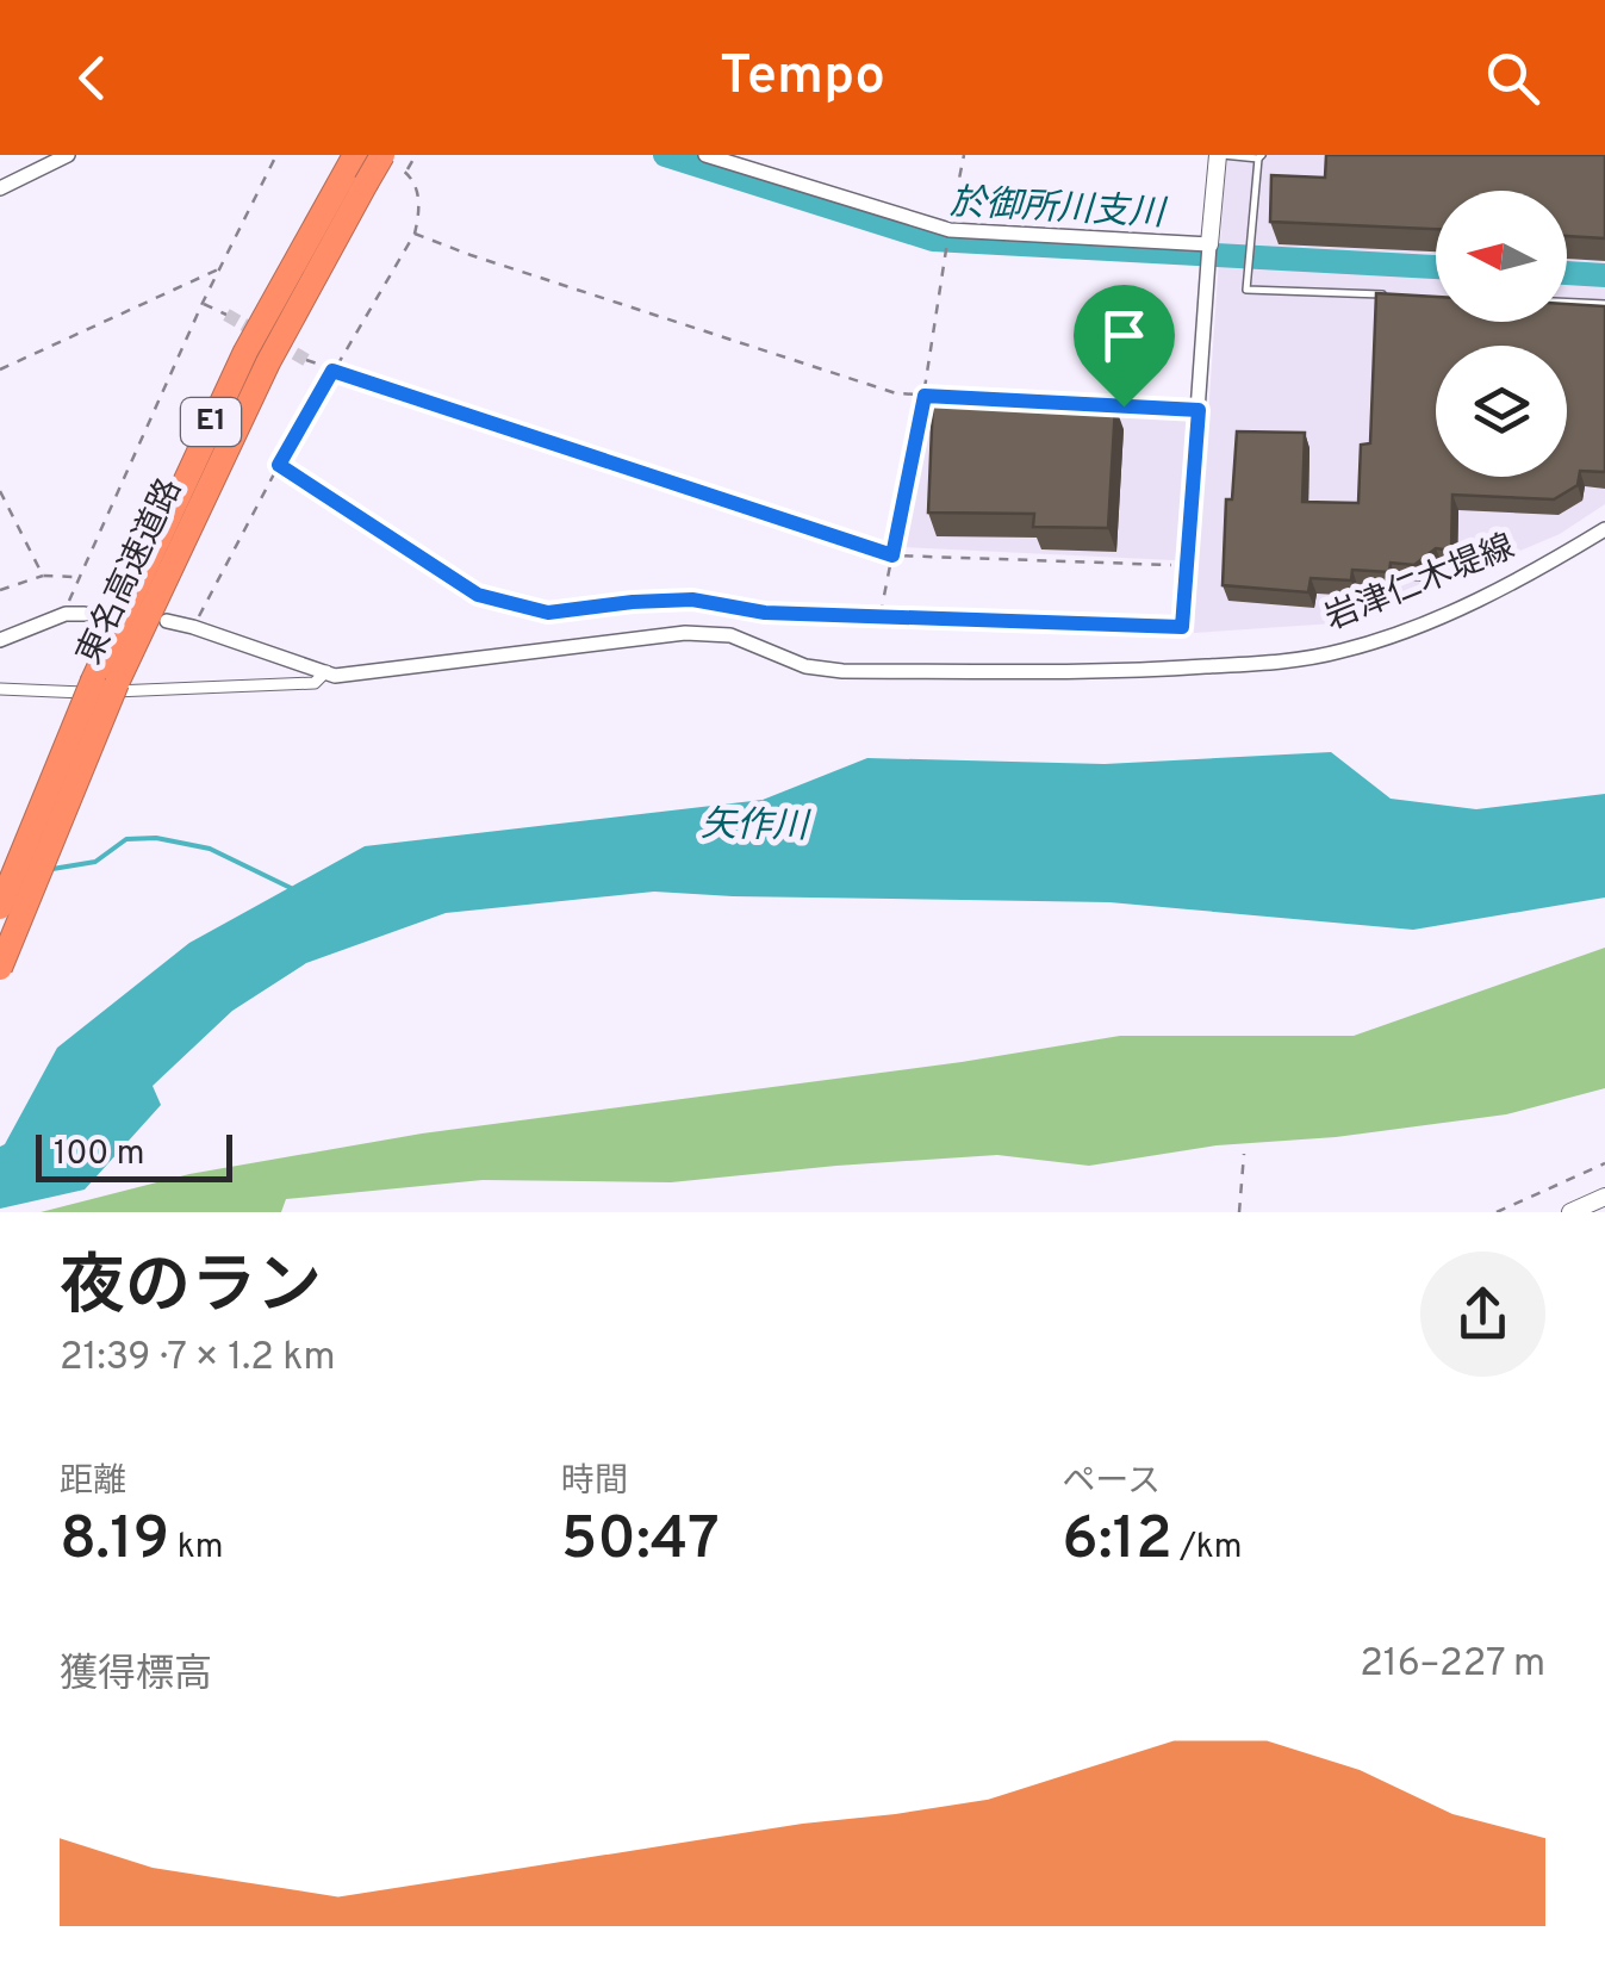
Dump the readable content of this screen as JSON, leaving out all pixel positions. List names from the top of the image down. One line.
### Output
{"streets":{"highway":["E1","東名高速道路"],"street":["岩津仁木堤線"]},"water":["於御所川支川","矢作川"],"scale_bar":"100 m","north":"left","page":{"header":"Tempo","scale":"100 m","heading":["夜のラン","21:39 · 7 × 1.2 km"],"stats":[["距離","8.19 km"],["時間","50:47"],["ペース","6:12 /km"]],"chart":["獲得標高","216–227 m"]}}
